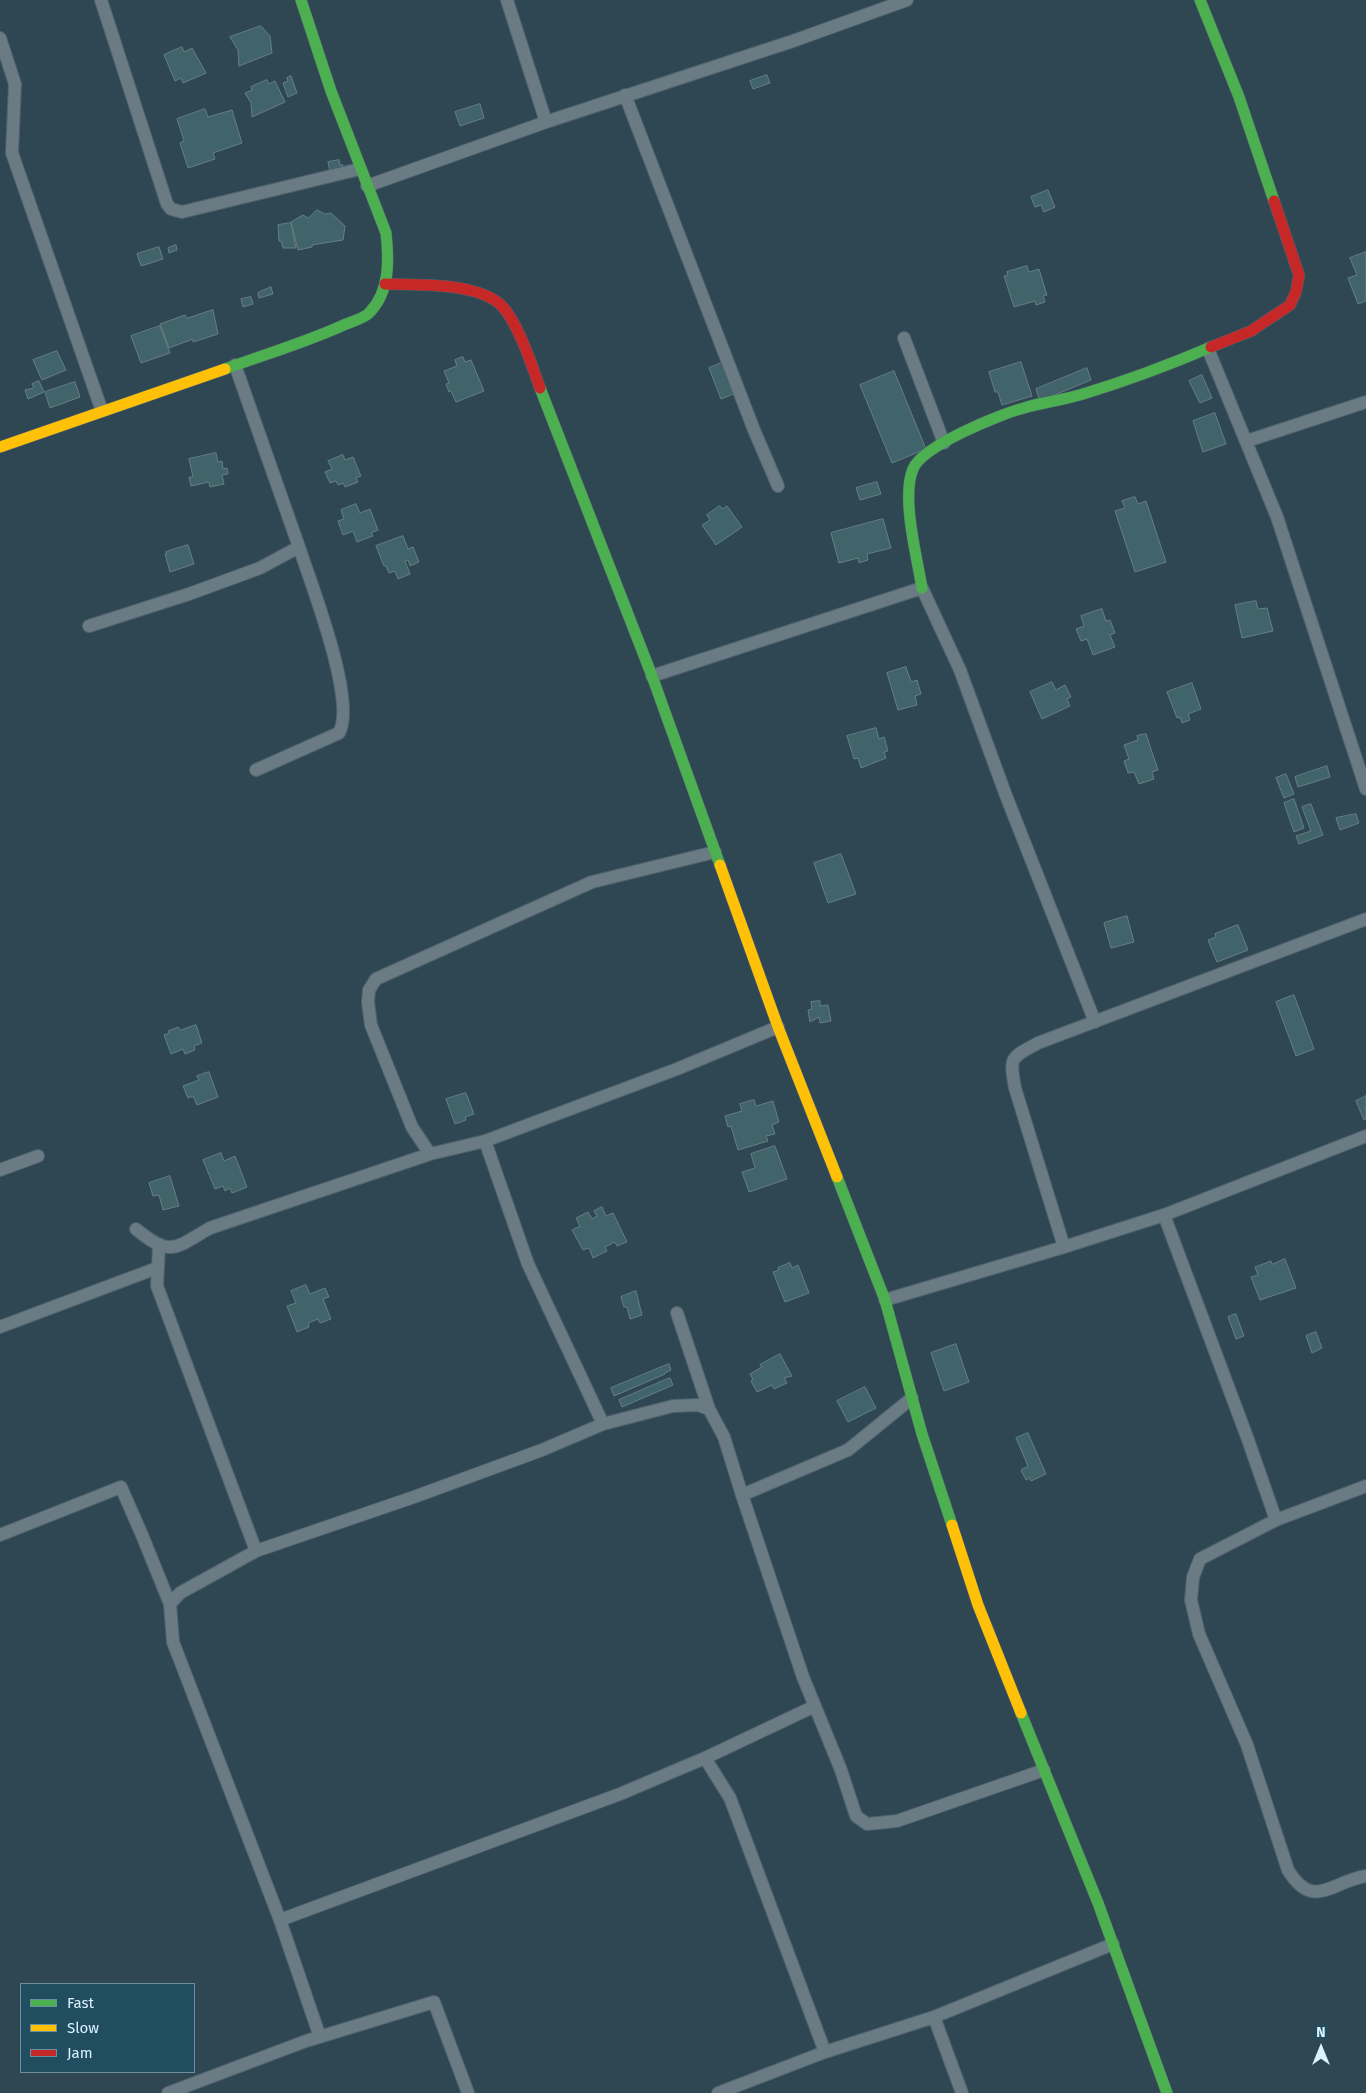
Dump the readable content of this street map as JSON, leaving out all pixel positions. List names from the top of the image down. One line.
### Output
{"legend":["Fast","Slow","Jam"],"north":"top"}
